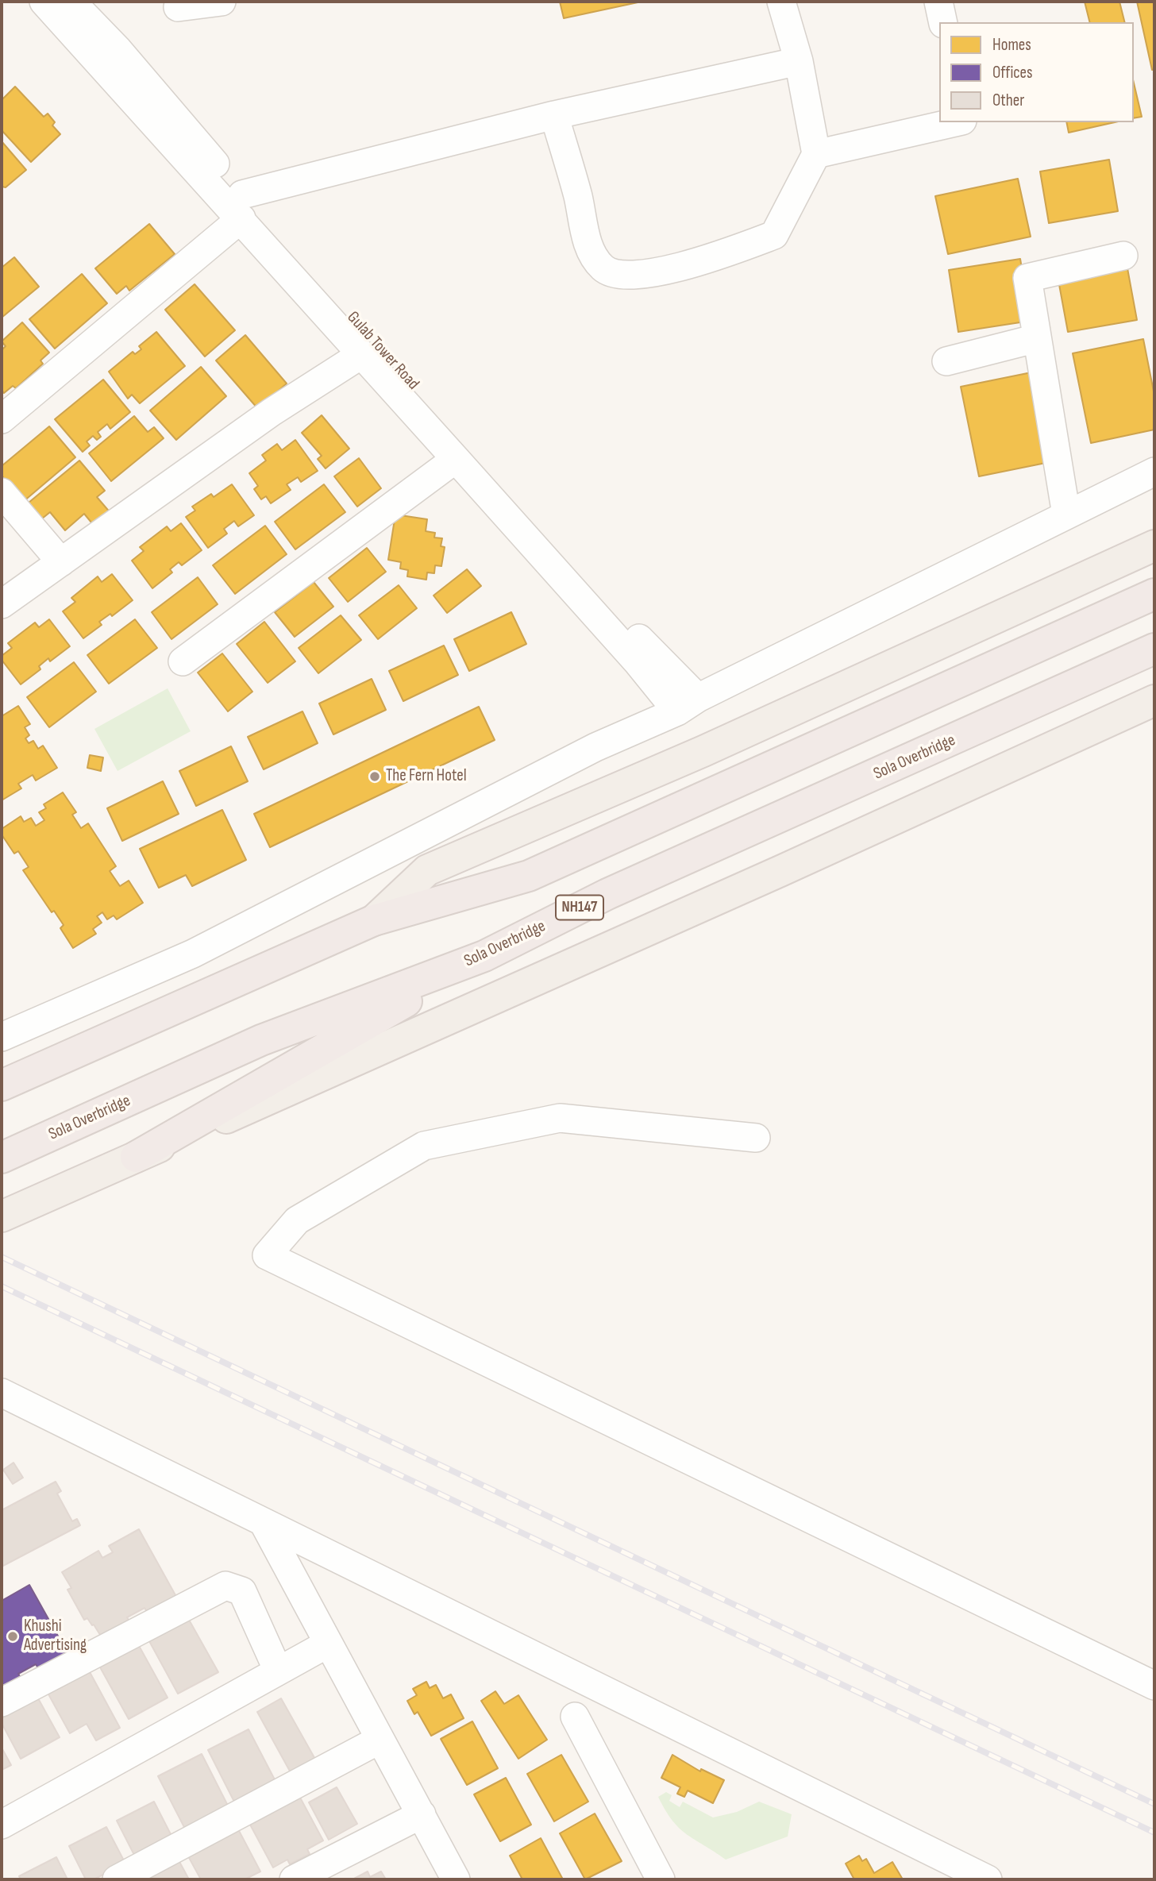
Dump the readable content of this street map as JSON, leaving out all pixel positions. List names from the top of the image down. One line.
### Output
{"streets":{"highway":["Sola Overbridge","NH147"],"street":["Gulab Tower Road"]},"places":["The Fern Hotel","Khushi Advertising"],"legend":["Homes","Offices","Other"]}
